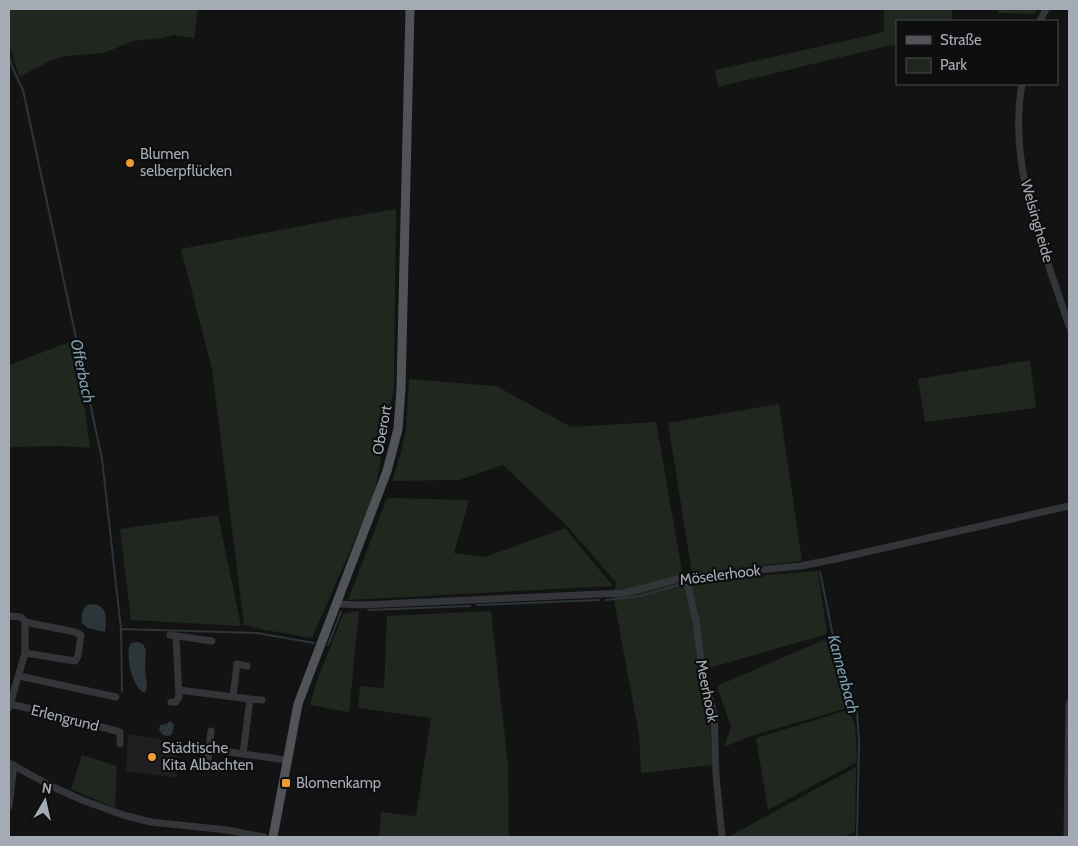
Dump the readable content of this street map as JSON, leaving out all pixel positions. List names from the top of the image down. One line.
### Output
{"streets":{"main road":["Oberort"],"street":["Welsingheide","Möselerhook","Meerhook","Erlengrund"]},"crossings":[["Oberort","Möselerhook"],["Möselerhook","Meerhook"]],"water":["Offerbach","Kannenbach"],"places":{"other":["Blumen selberpflücken","Städtische Kita Albachten"],"transit":["Blomenkamp"]},"legend":["Straße","Park"],"north":"top"}
